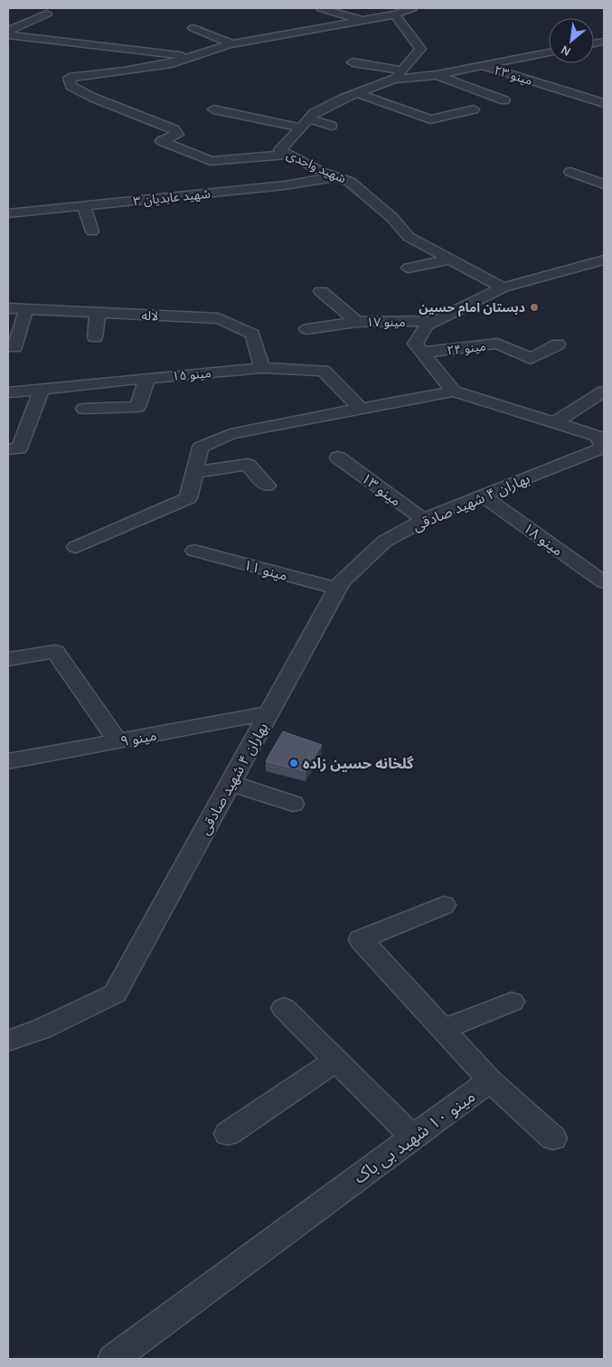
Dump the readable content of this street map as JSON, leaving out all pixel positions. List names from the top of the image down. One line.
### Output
{"streets":{"street":["مینو ۲۳","شهید واحدی","شهید عابدیان ۳","لاله","مینو ۱۷","مینو ۲۴","مینو ۱۵","مینو ۱۳","بهاران ۴ شهید صادقی","مینو ۱۸","مینو ۱۱","مینو ۹","مینو ۱۰ شهید بی باک"]},"crossings":[["مینو ۲۳","شهید واحدی"],["شهید واحدی","شهید عابدیان ۳"],["لاله","مینو ۱۵"],["مینو ۱۳","بهاران ۴ شهید صادقی"],["بهاران ۴ شهید صادقی","مینو ۱۸"],["بهاران ۴ شهید صادقی","مینو ۱۱"],["بهاران ۴ شهید صادقی","مینو ۹"]],"places":["دبستان امام حسین","گلخانه حسین زاده"],"north":"bottom left"}
